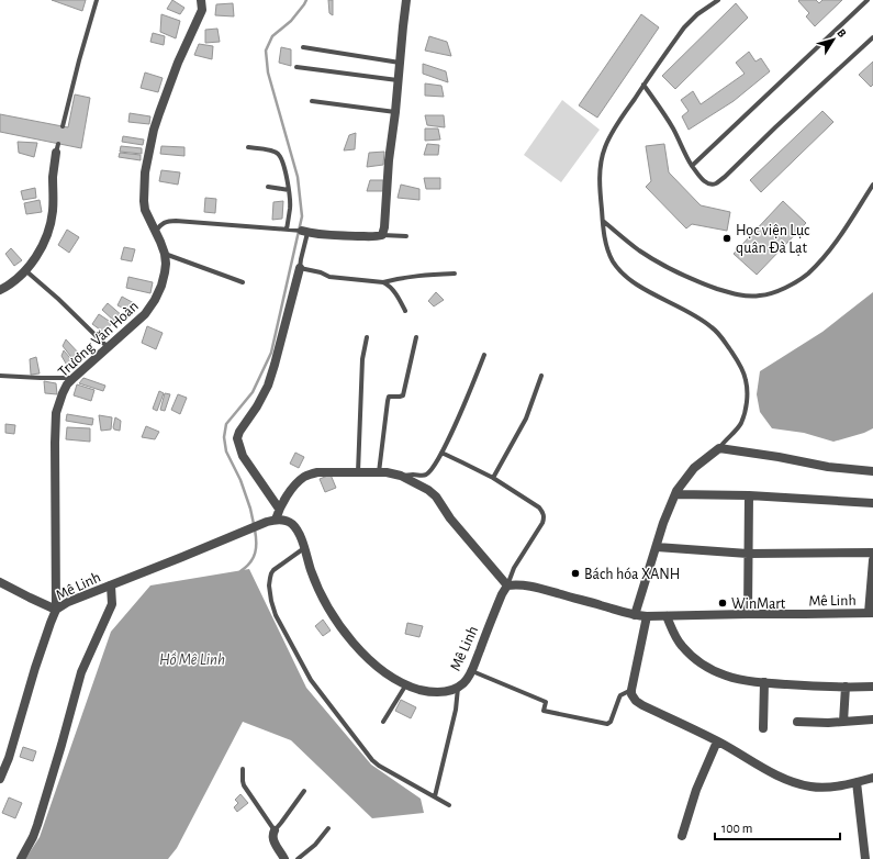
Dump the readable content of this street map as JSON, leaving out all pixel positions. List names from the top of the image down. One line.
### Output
{"streets":{"street":["Trương Văn Hoàn","Mê Linh"]},"crossings":[["Trương Văn Hoàn","Mê Linh"]],"water":["Hồ Mê Linh"],"places":["Học viện Lục quân Đà Lạt","Bách hóa XANH","WinMart"],"scale_bar":"100 m","north":"top right"}
